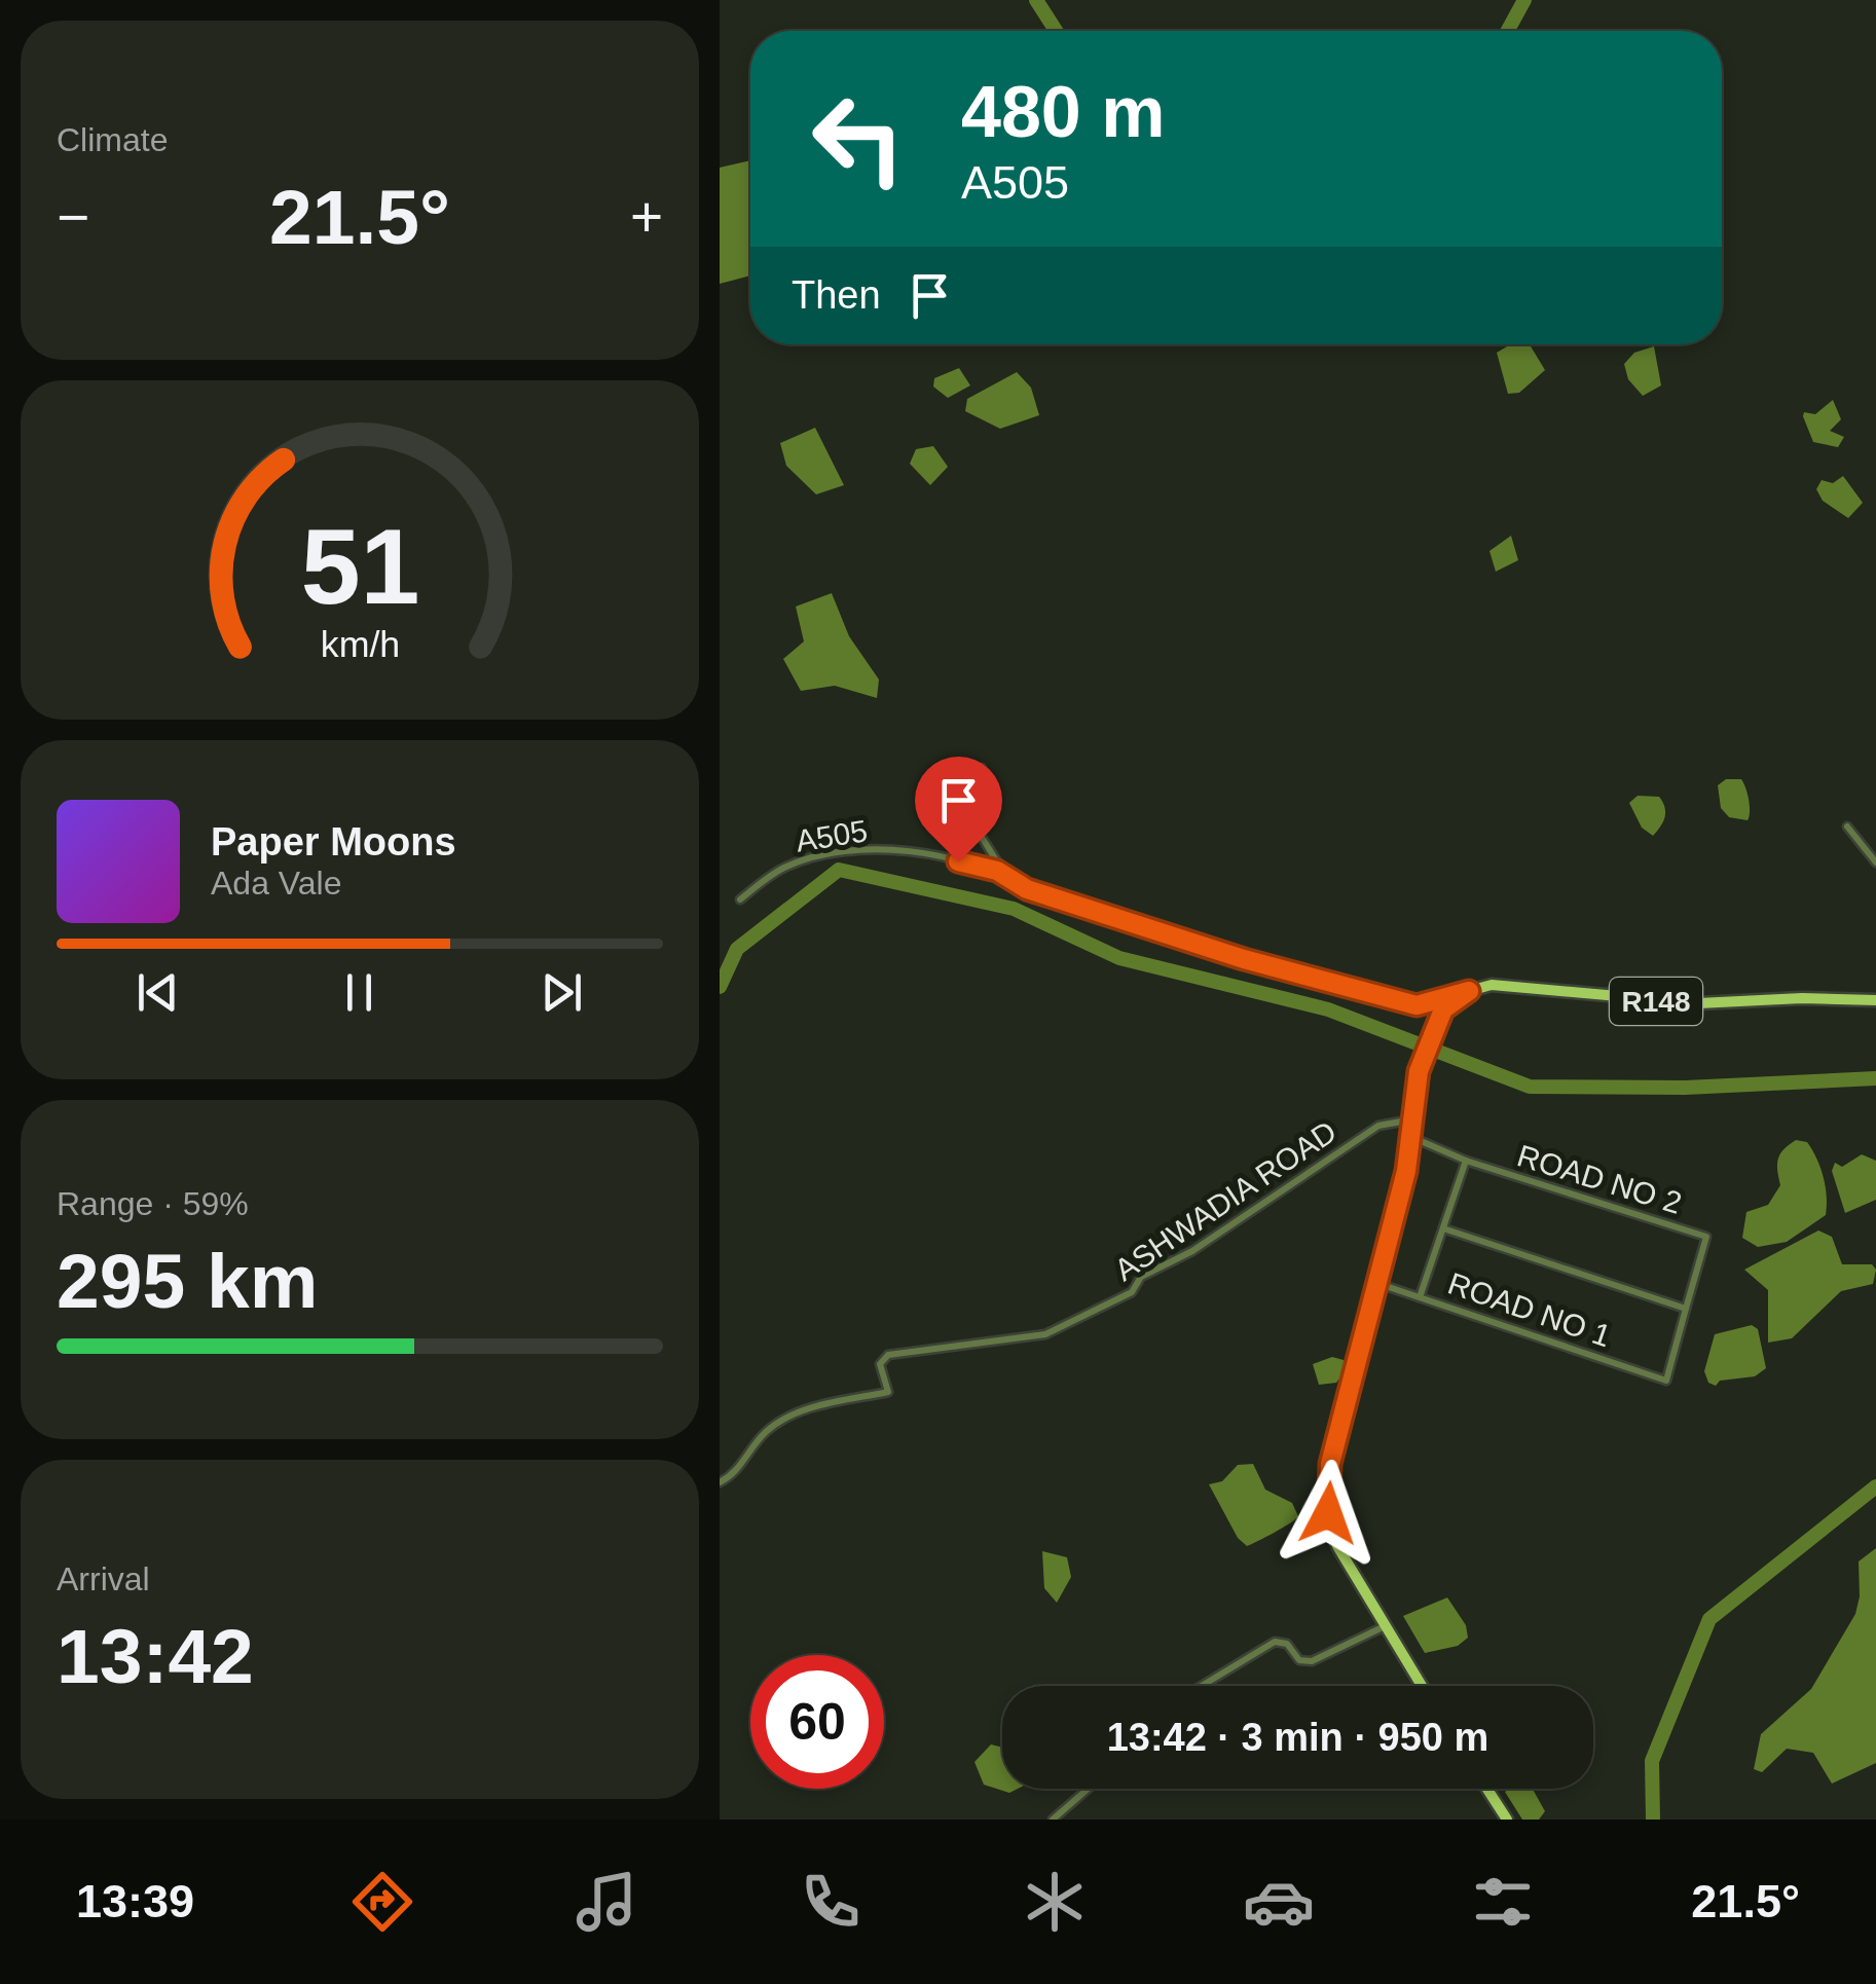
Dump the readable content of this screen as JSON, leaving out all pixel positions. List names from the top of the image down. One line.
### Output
{"streets":{"main road":["R148"],"street":["A505","ROAD NO 2","ASHWADIA ROAD","ROAD NO 1"]},"crossings":[["A505","R148"],["ROAD NO 2","ROAD NO 1"]],"page":{"tile":["Climate",["Range · 59%","295 km"],["Arrival","13:42"]],"turn":["480 m","A505"],"heat":["−","21.5°","+"],"then":"Then","song":["Paper Moons","Ada Vale"],"limit":"60","trip":"13:42 · 3 min · 950 m","tabs":["13:39","21.5°"],"gauge":["51","km/h"]}}
